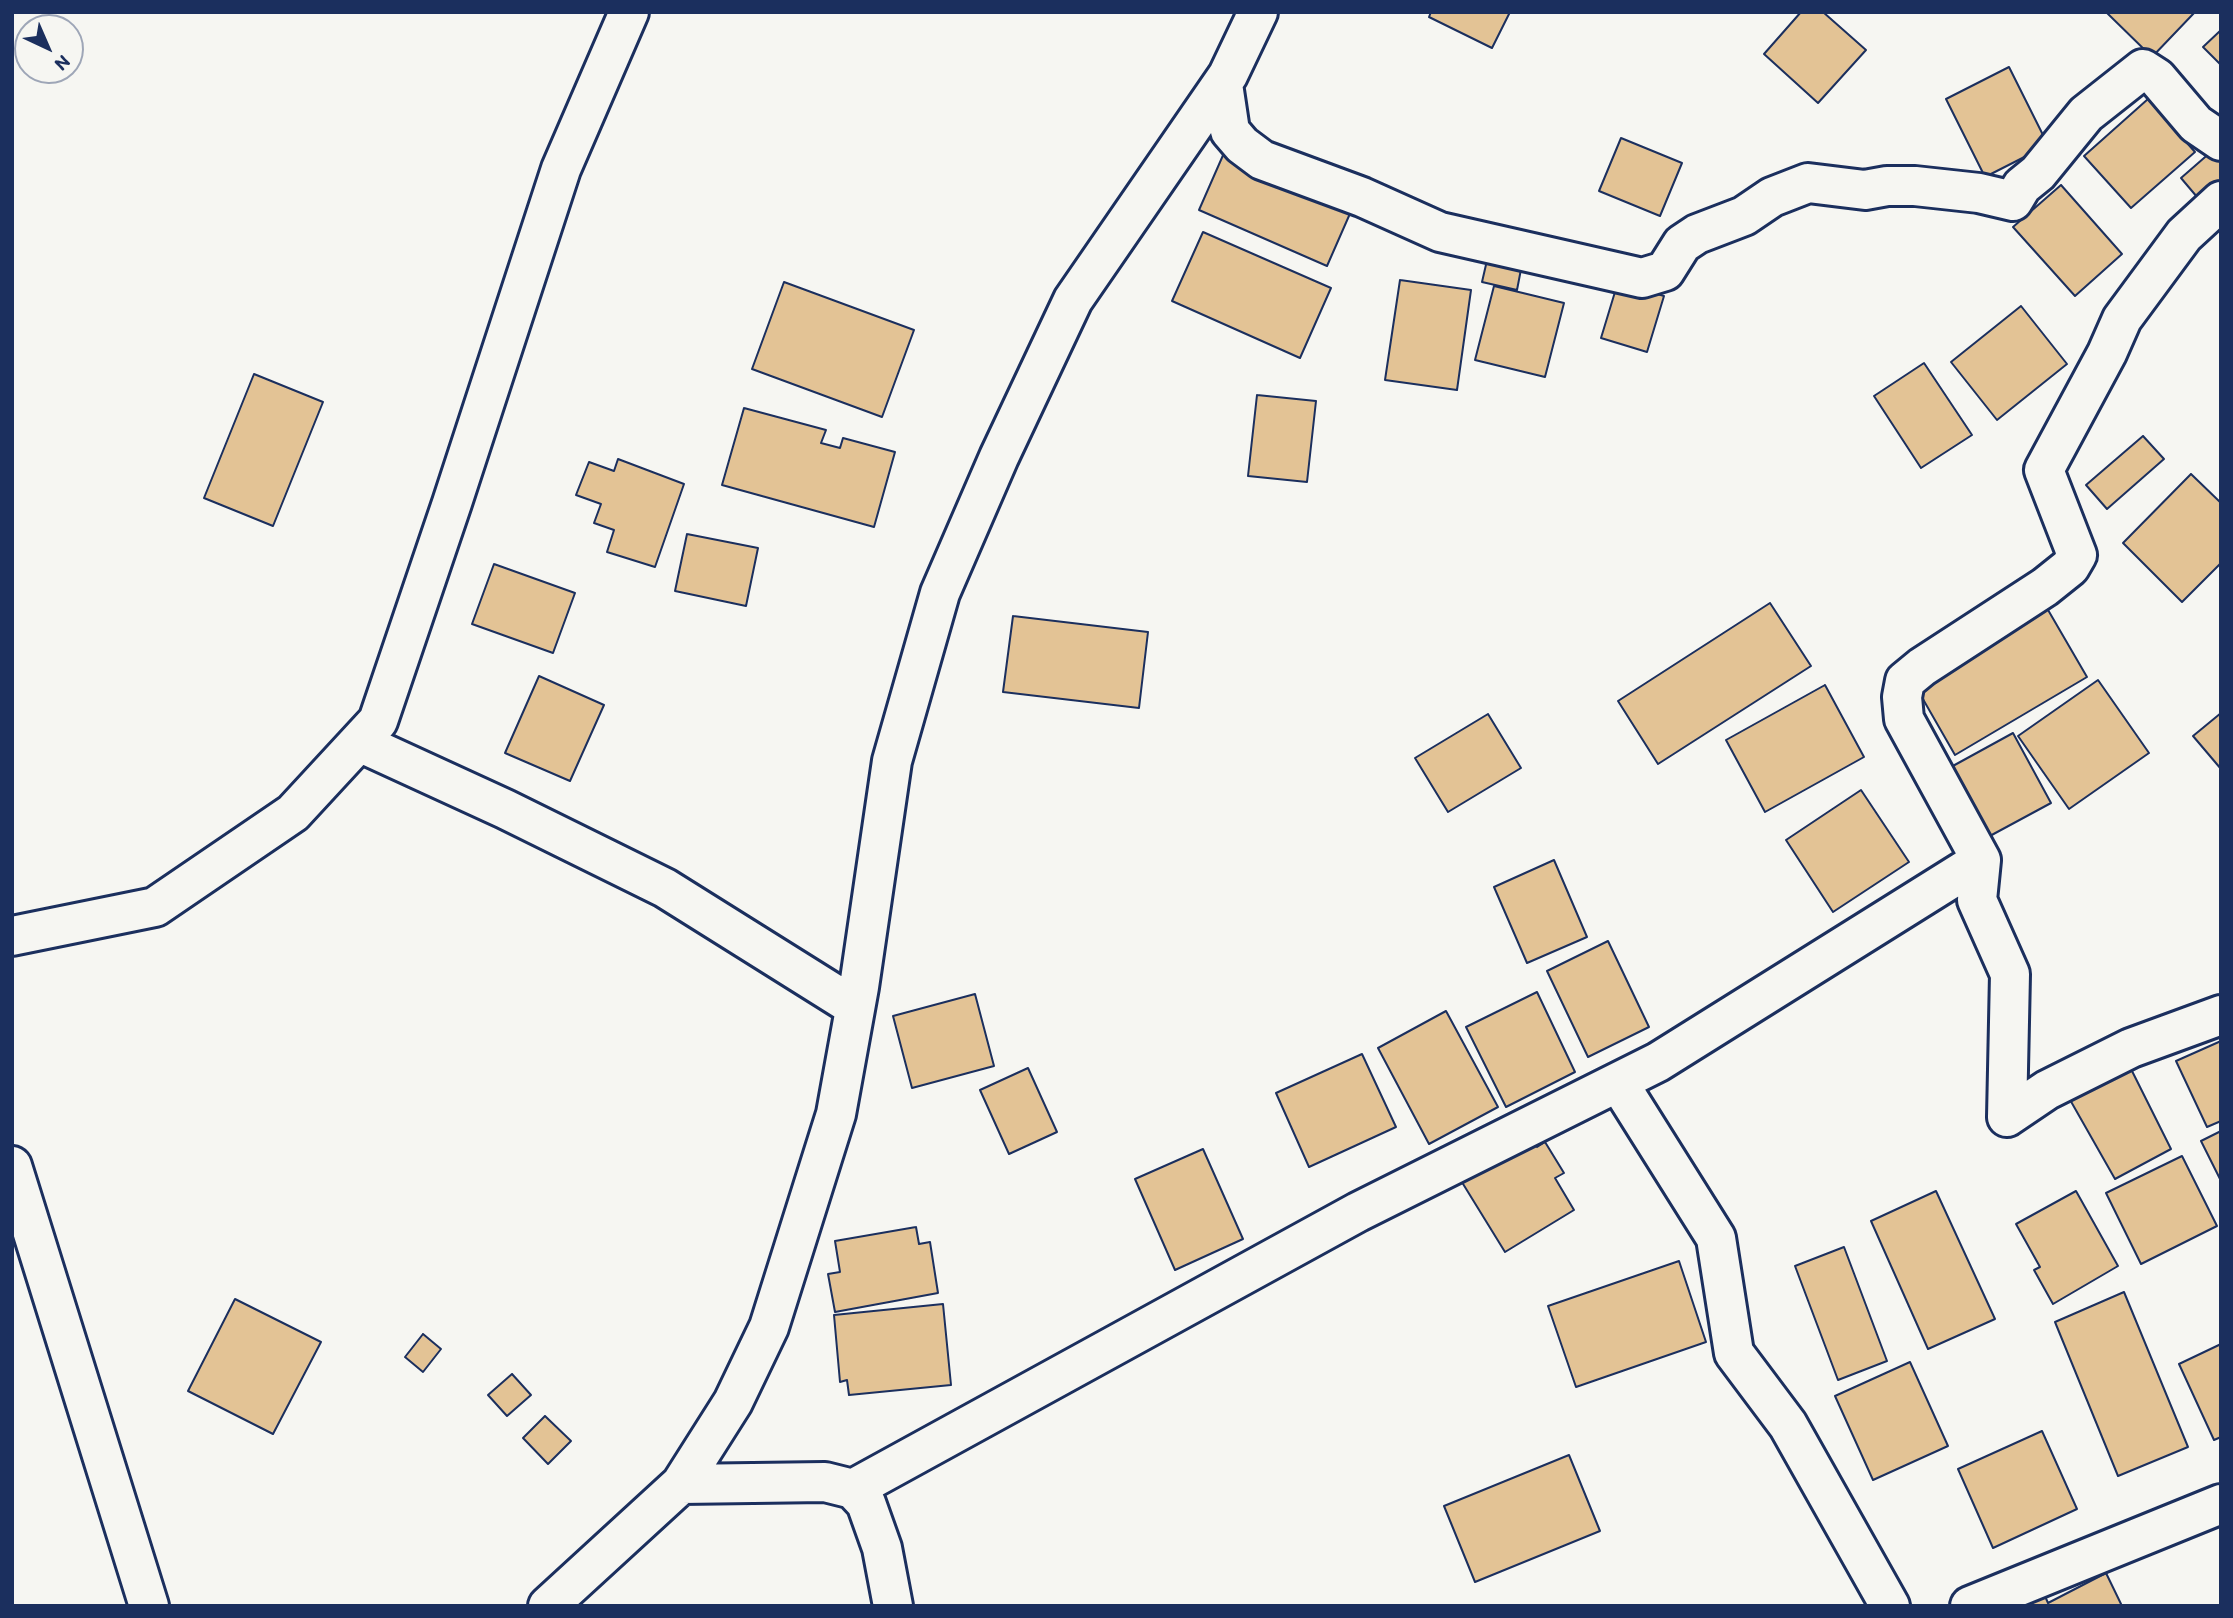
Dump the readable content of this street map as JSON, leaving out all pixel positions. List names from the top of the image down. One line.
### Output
{"north":"bottom right"}
